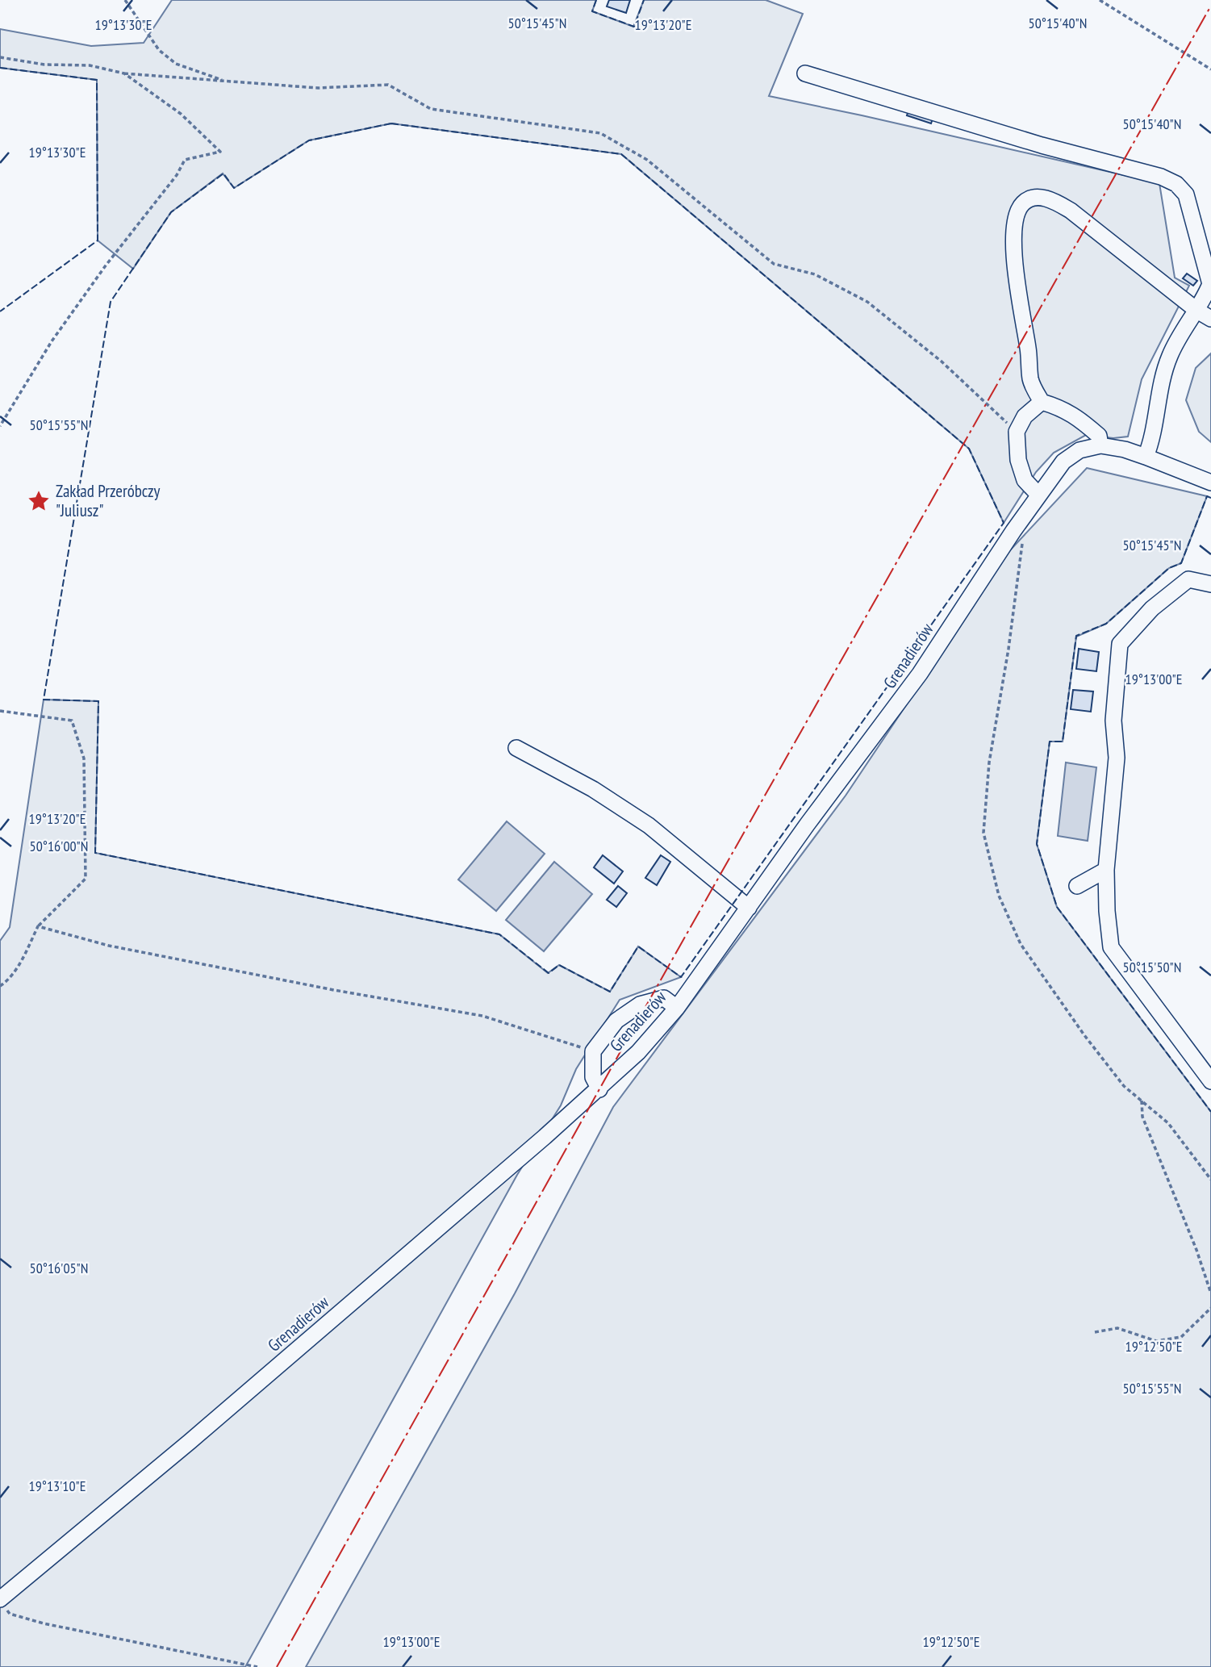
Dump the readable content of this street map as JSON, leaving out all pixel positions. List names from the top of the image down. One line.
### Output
{"streets":{"street":["Grenadierów"]},"places":{"place":["Zakład Przeróbczy \"Juliusz\""]},"coordinates":["50°15'45\"N","50°15'40\"N","19°13'30\"E","19°13'20\"E","50°15'55\"N","19°13'00\"E","50°16'00\"N","50°15'50\"N","50°16'05\"N","19°12'50\"E","19°13'10\"E"]}
